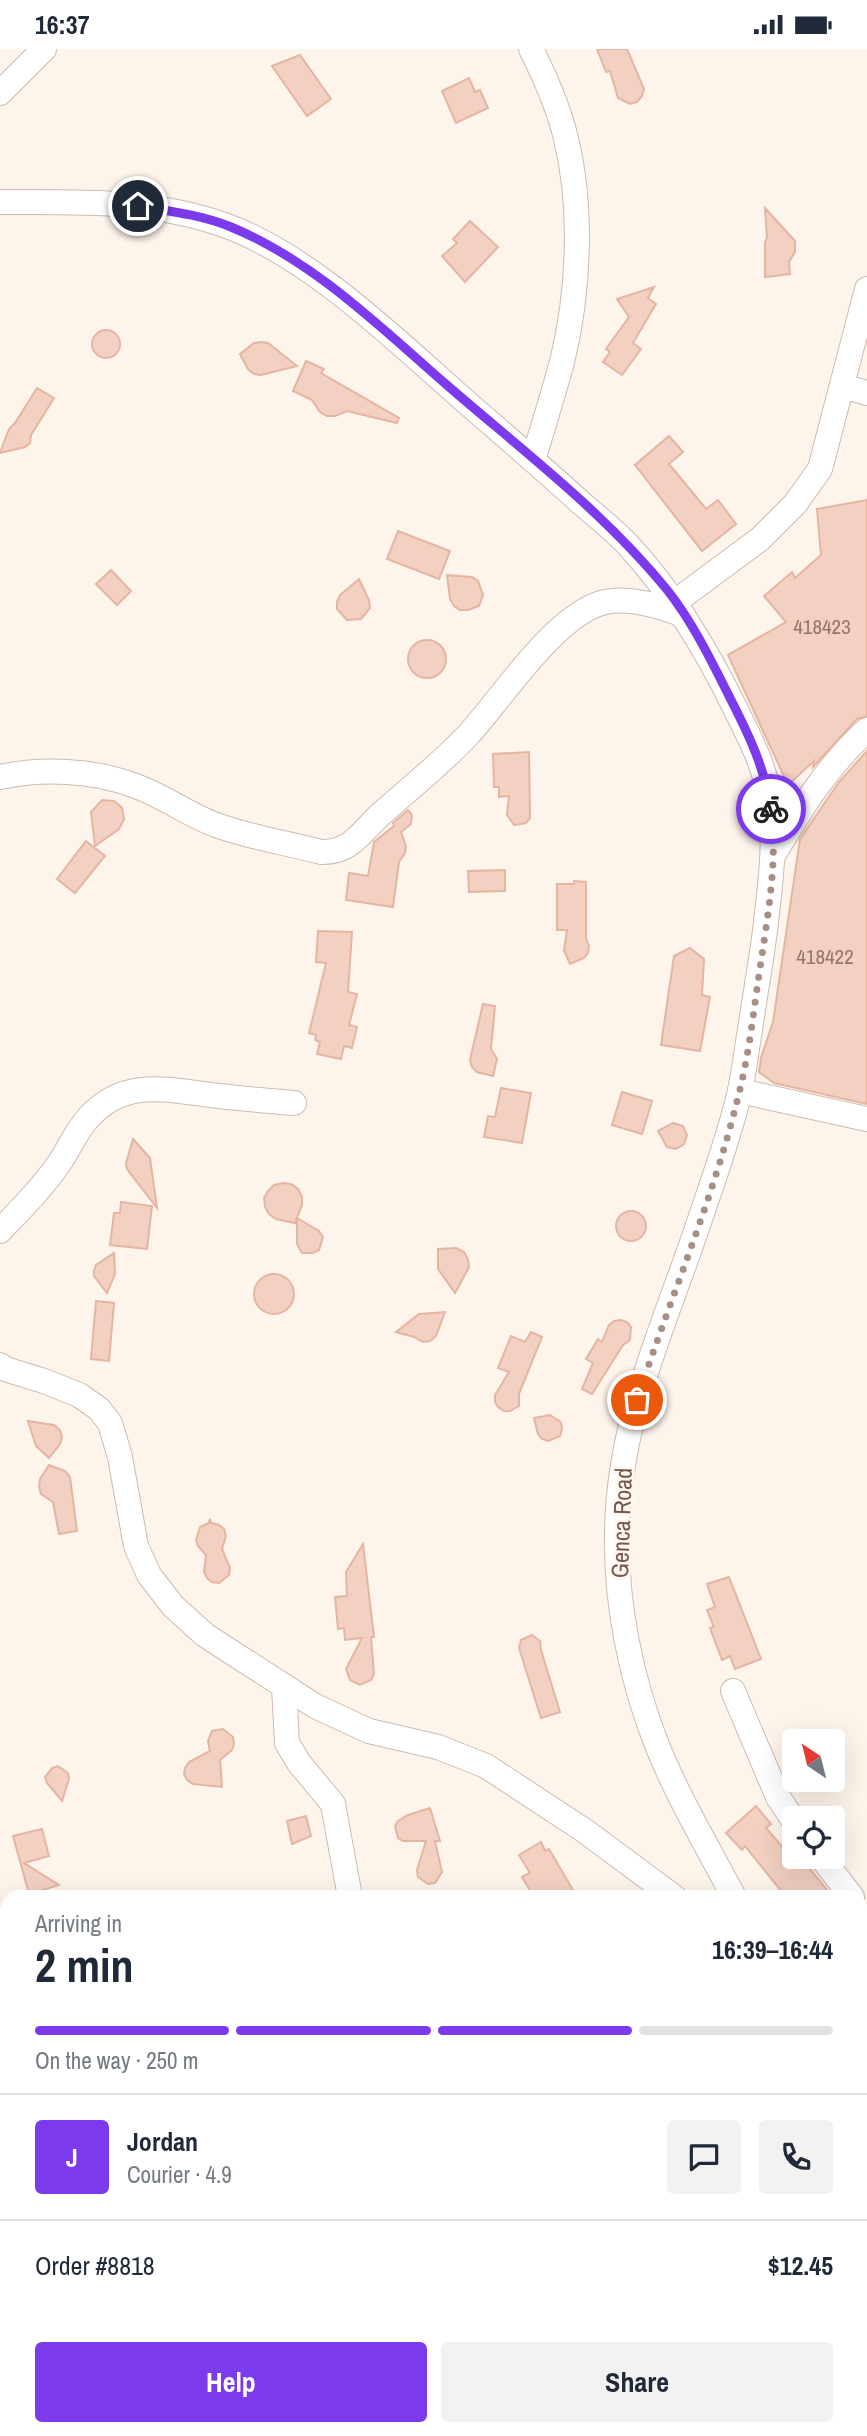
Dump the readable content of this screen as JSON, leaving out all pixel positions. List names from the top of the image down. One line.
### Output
{"streets":{"street":["Genca Road"]},"house_numbers":["418423","418422"],"north":"top left","page":{"status":"16:37","heading":["2 min","Arriving in","16:39–16:44"],"panel":["Jordan","Courier · 4.9","Order #8818","$12.45"],"bar":"On the way · 250 m","round":"J","buttons":["Help","Share"]}}
